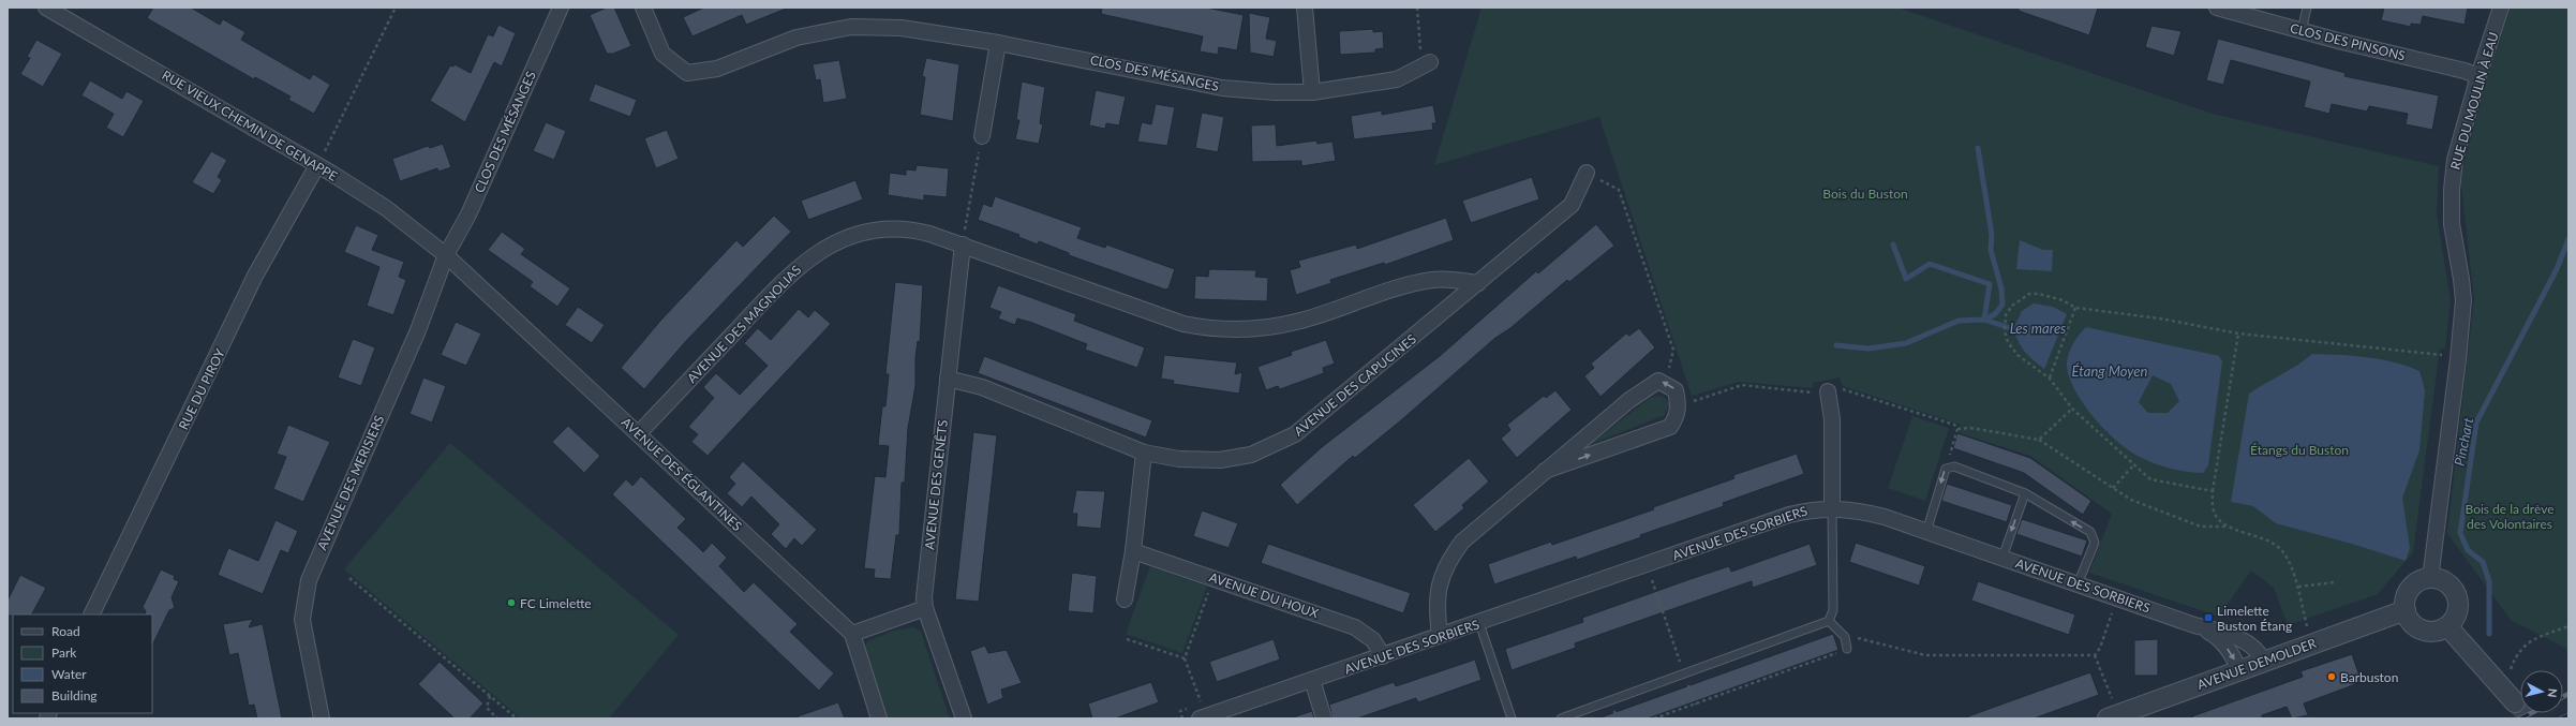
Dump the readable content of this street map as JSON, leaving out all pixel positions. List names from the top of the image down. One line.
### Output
{"streets":{"street":["CLOS DES PINSONS","CLOS DES MÉSANGES","RUE DU MOULIN À EAU","RUE VIEUX CHEMIN DE GENAPPE","AVENUE DES MAGNOLIAS","AVENUE DES CAPUCINES","RUE DU PIROY","AVENUE DES ÉGLANTINES","AVENUE DES MERISIERS","AVENUE DES GENÊTS","AVENUE DES SORBIERS","AVENUE DU HOUX","AVENUE DEMOLDER"]},"crossings":[["CLOS DES PINSONS","RUE DU MOULIN À EAU"],["CLOS DES MÉSANGES","RUE VIEUX CHEMIN DE GENAPPE"],["CLOS DES MÉSANGES","AVENUE DES ÉGLANTINES"],["CLOS DES MÉSANGES","AVENUE DES MERISIERS"],["RUE DU MOULIN À EAU","AVENUE DEMOLDER"],["RUE VIEUX CHEMIN DE GENAPPE","RUE DU PIROY"],["RUE VIEUX CHEMIN DE GENAPPE","AVENUE DES ÉGLANTINES"],["RUE VIEUX CHEMIN DE GENAPPE","AVENUE DES MERISIERS"],["AVENUE DES MAGNOLIAS","AVENUE DES ÉGLANTINES"],["AVENUE DES MAGNOLIAS","AVENUE DES GENÊTS"],["AVENUE DES CAPUCINES","AVENUE DES GENÊTS"],["AVENUE DES ÉGLANTINES","AVENUE DES MERISIERS"],["AVENUE DES SORBIERS","AVENUE DU HOUX"],["AVENUE DES SORBIERS","AVENUE DEMOLDER"]],"water":["Les mares","Étang Moyen","Pinchart"],"parks":["Bois du Buston","Étangs du Buston","Bois de la drève des Volontaires"],"places":{"other":["FC Limelette","Barbuston"],"transit":["Limelette Buston Étang"]},"legend":["Road","Park","Water","Building"],"north":"right"}
